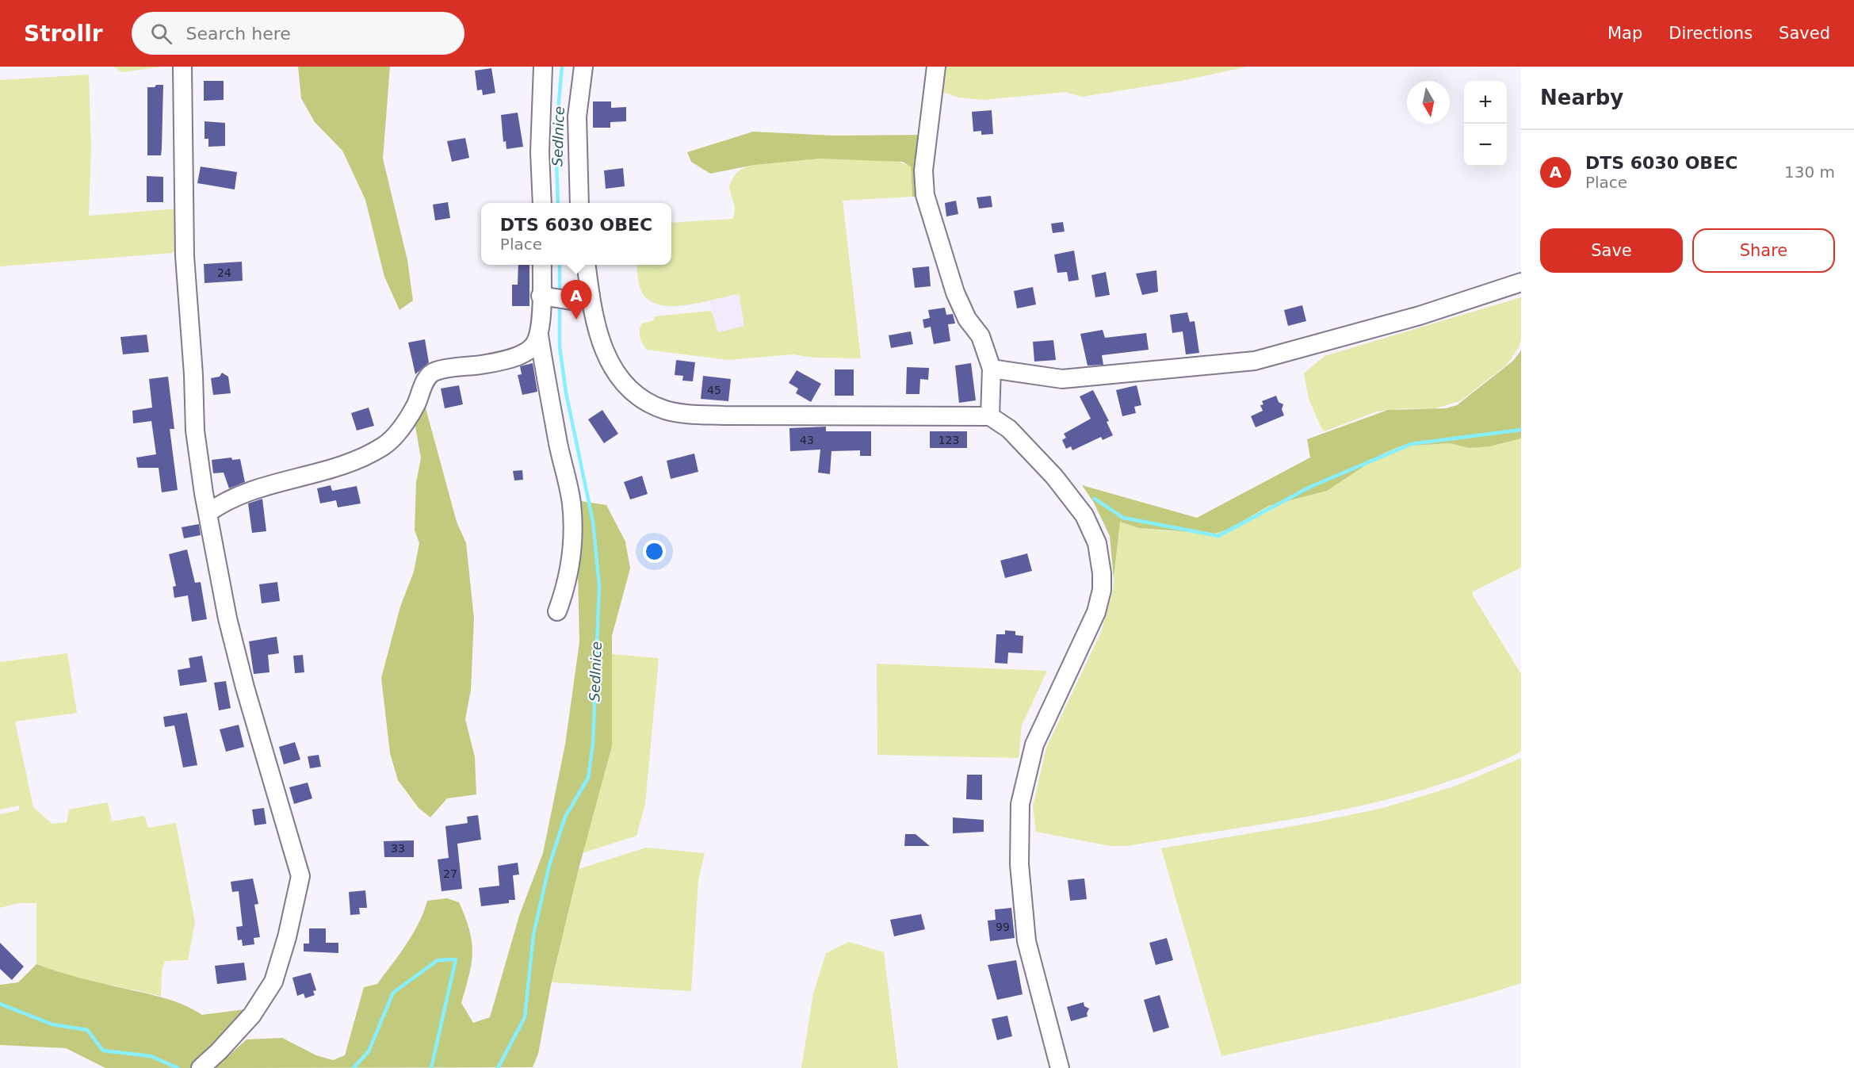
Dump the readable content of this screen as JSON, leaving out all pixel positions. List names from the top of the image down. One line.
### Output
{"water":["Sedlnice"],"house_numbers":["24","45","43","123","33","27","99"],"north":"bottom","page":{"header":"Strollr","search":"Search here","nav":["Map","Directions","Saved"],"heading":"Nearby","map_buttons":["+","−"],"list":[{"mark":"A","name":"DTS 6030 OBEC","note":"Place","value":"130 m"}],"popup":["DTS 6030 OBEC","Place"],"buttons":["Save","Share"],"pins":"A"}}
